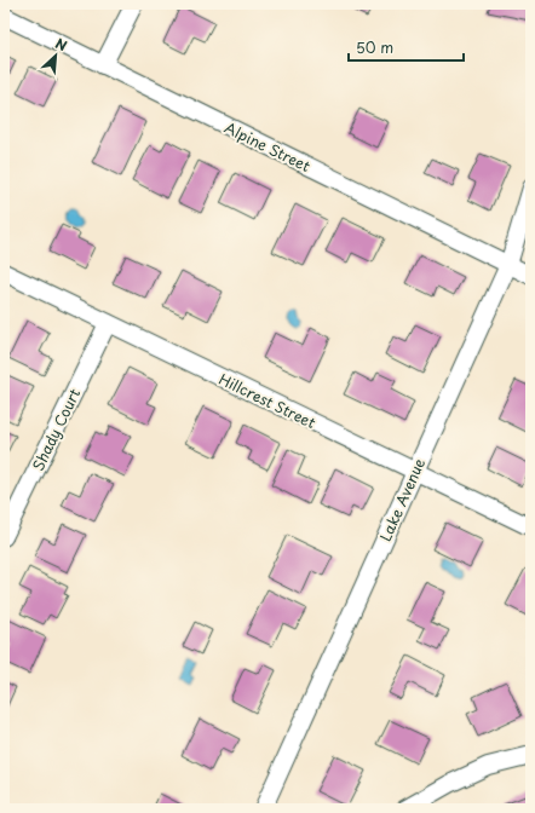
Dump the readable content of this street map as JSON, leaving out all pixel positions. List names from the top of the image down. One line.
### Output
{"streets":{"street":["Alpine Street","Hillcrest Street","Shady Court","Lake Avenue"]},"crossings":[["Alpine Street","Lake Avenue"],["Hillcrest Street","Shady Court"],["Hillcrest Street","Lake Avenue"]],"scale_bar":"50 m","north":"top right"}
